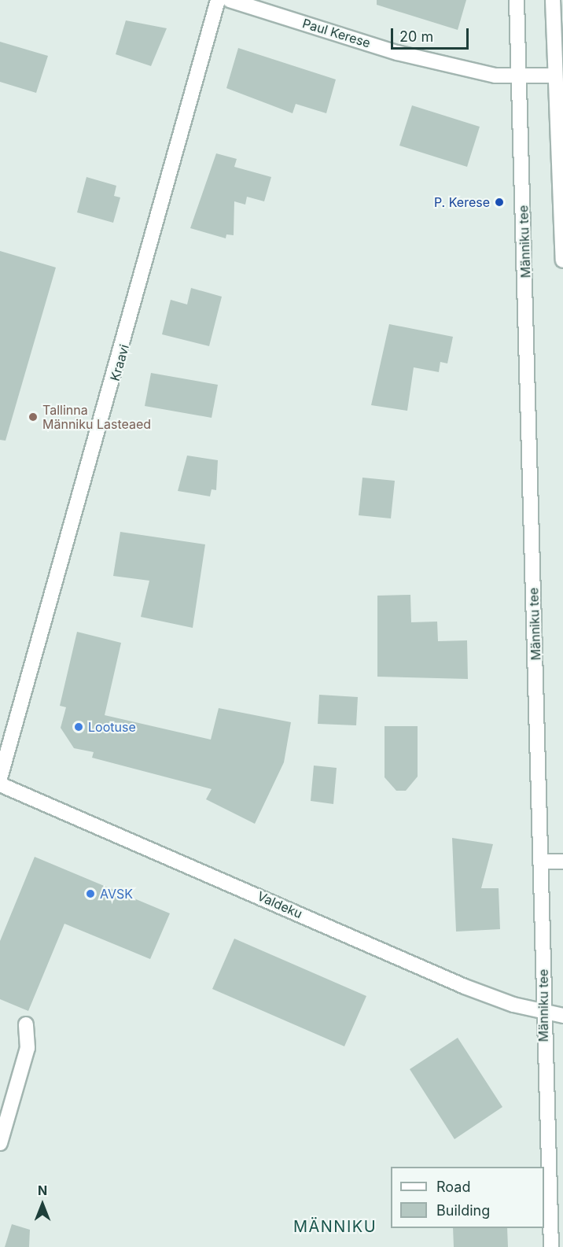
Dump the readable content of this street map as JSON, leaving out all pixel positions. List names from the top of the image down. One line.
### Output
{"streets":{"street":["Paul Kerese","Männiku tee","Kraavi","Valdeku"]},"crossings":[["Paul Kerese","Männiku tee"],["Männiku tee","Valdeku"]],"districts":["MÄNNIKU"],"places":["P. Kerese","Tallinna Männiku Lasteaed","Lootuse","AVSK"],"legend":["Road","Building"],"scale_bar":"20 m","north":"top"}
